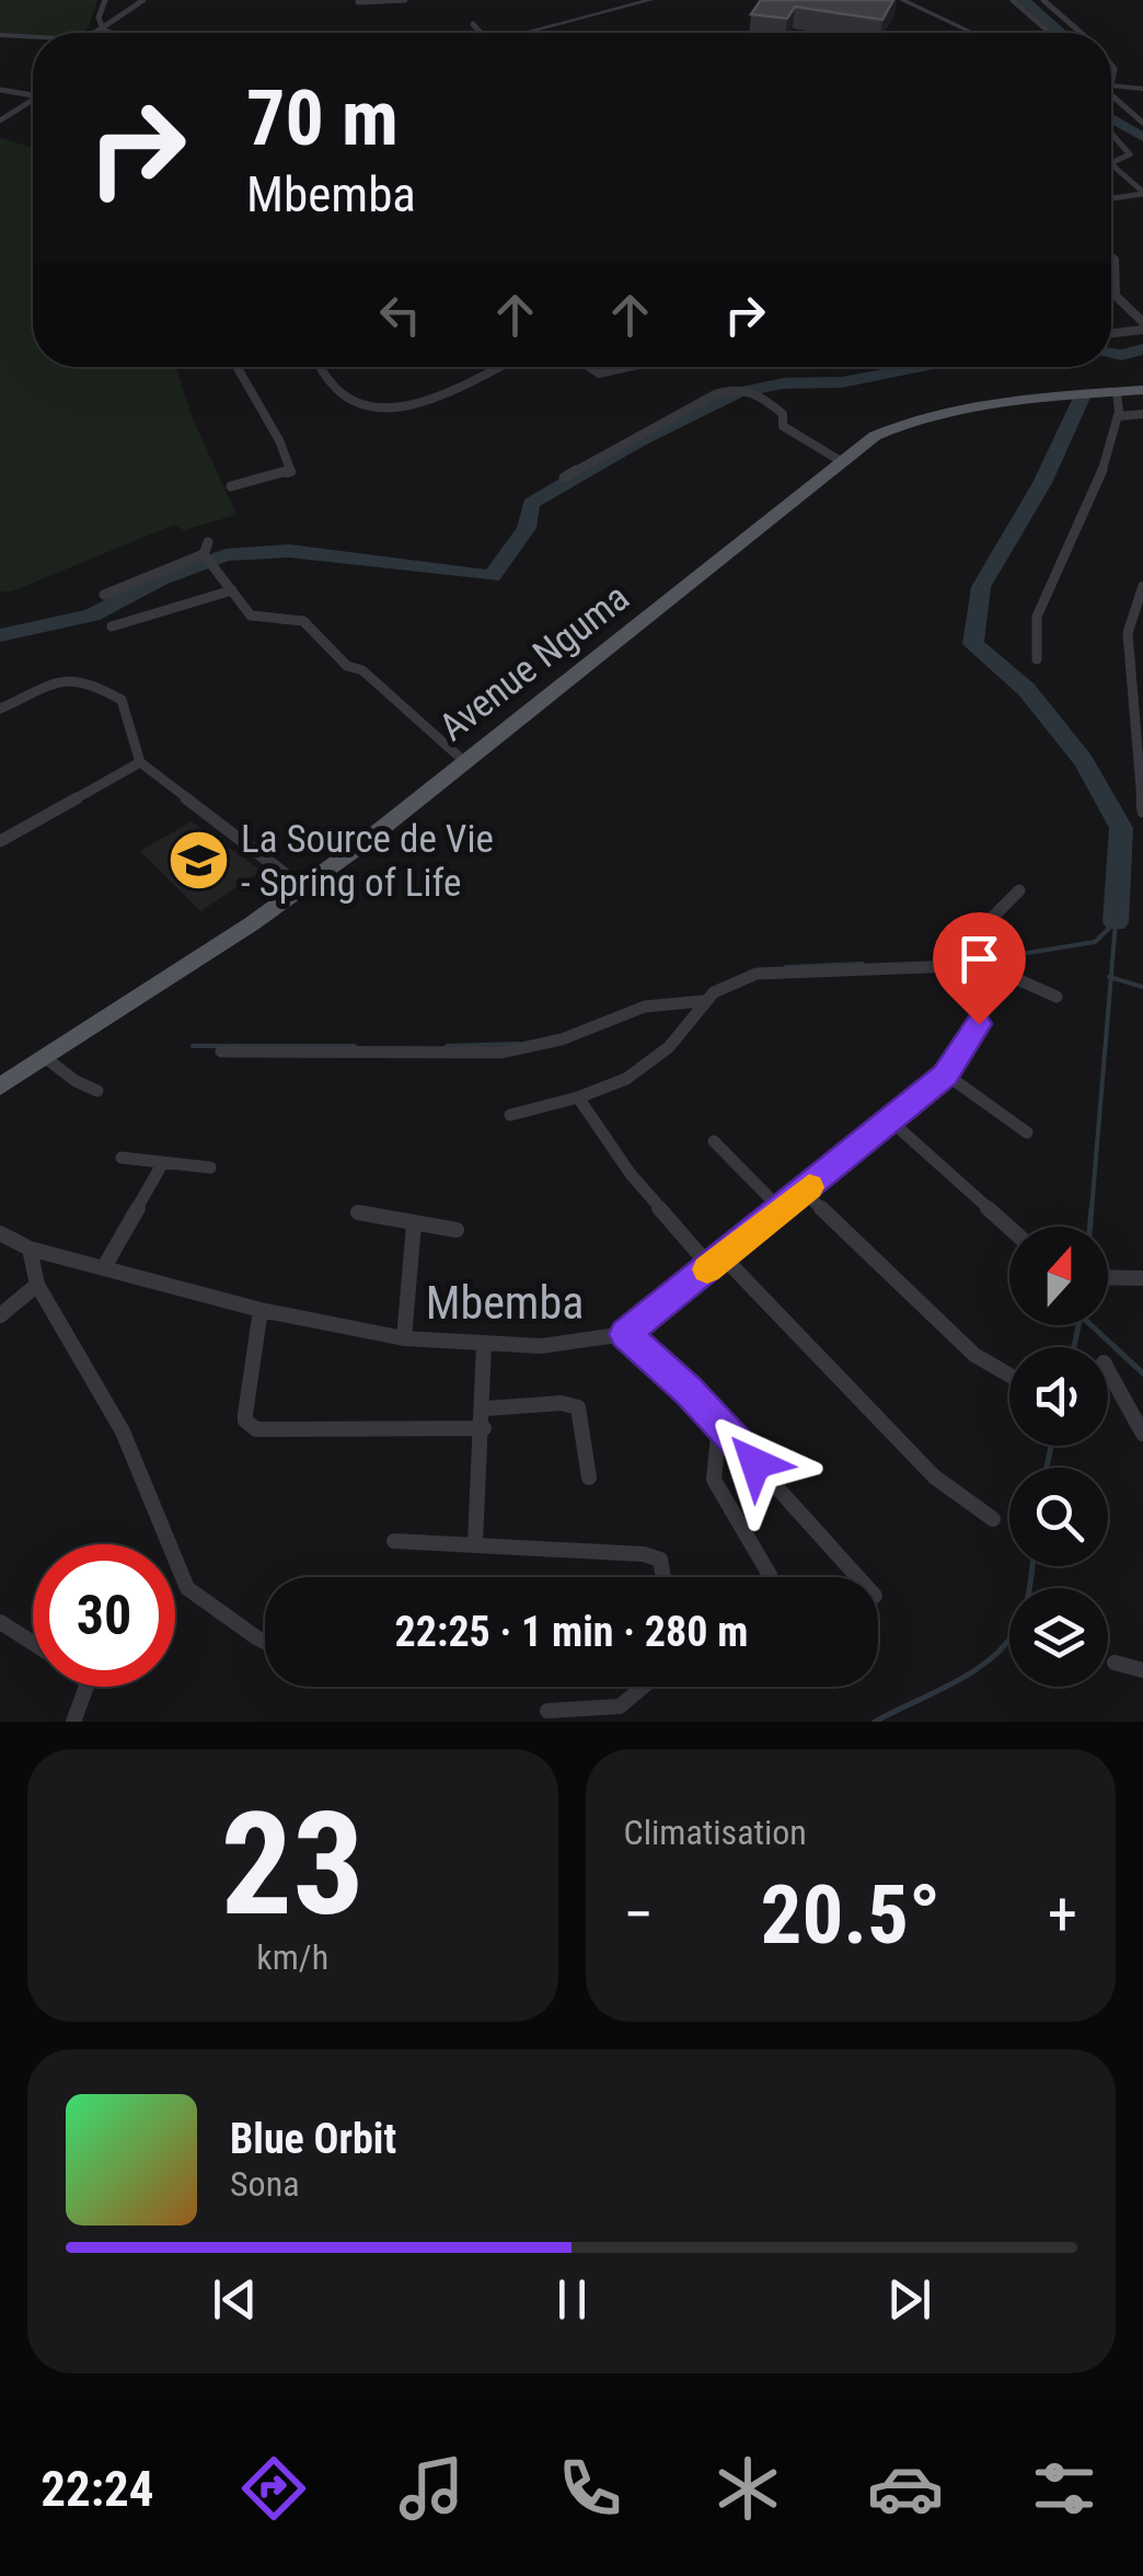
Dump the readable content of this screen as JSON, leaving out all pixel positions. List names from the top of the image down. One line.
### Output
{"streets":{"main road":["Avenue Nguma"],"street":["Mbemba"]},"places":{"school or university":["La Source de Vie - Spring of Life"]},"north":"top","page":{"turn":["70 m","Mbemba"],"limit":"30","trip":"22:25 · 1 min · 280 m","tile":[["23","km/h"],"Climatisation"],"heat":["−","20.5°","+"],"song":["Blue Orbit","Sona"],"tabs":"22:24"}}
